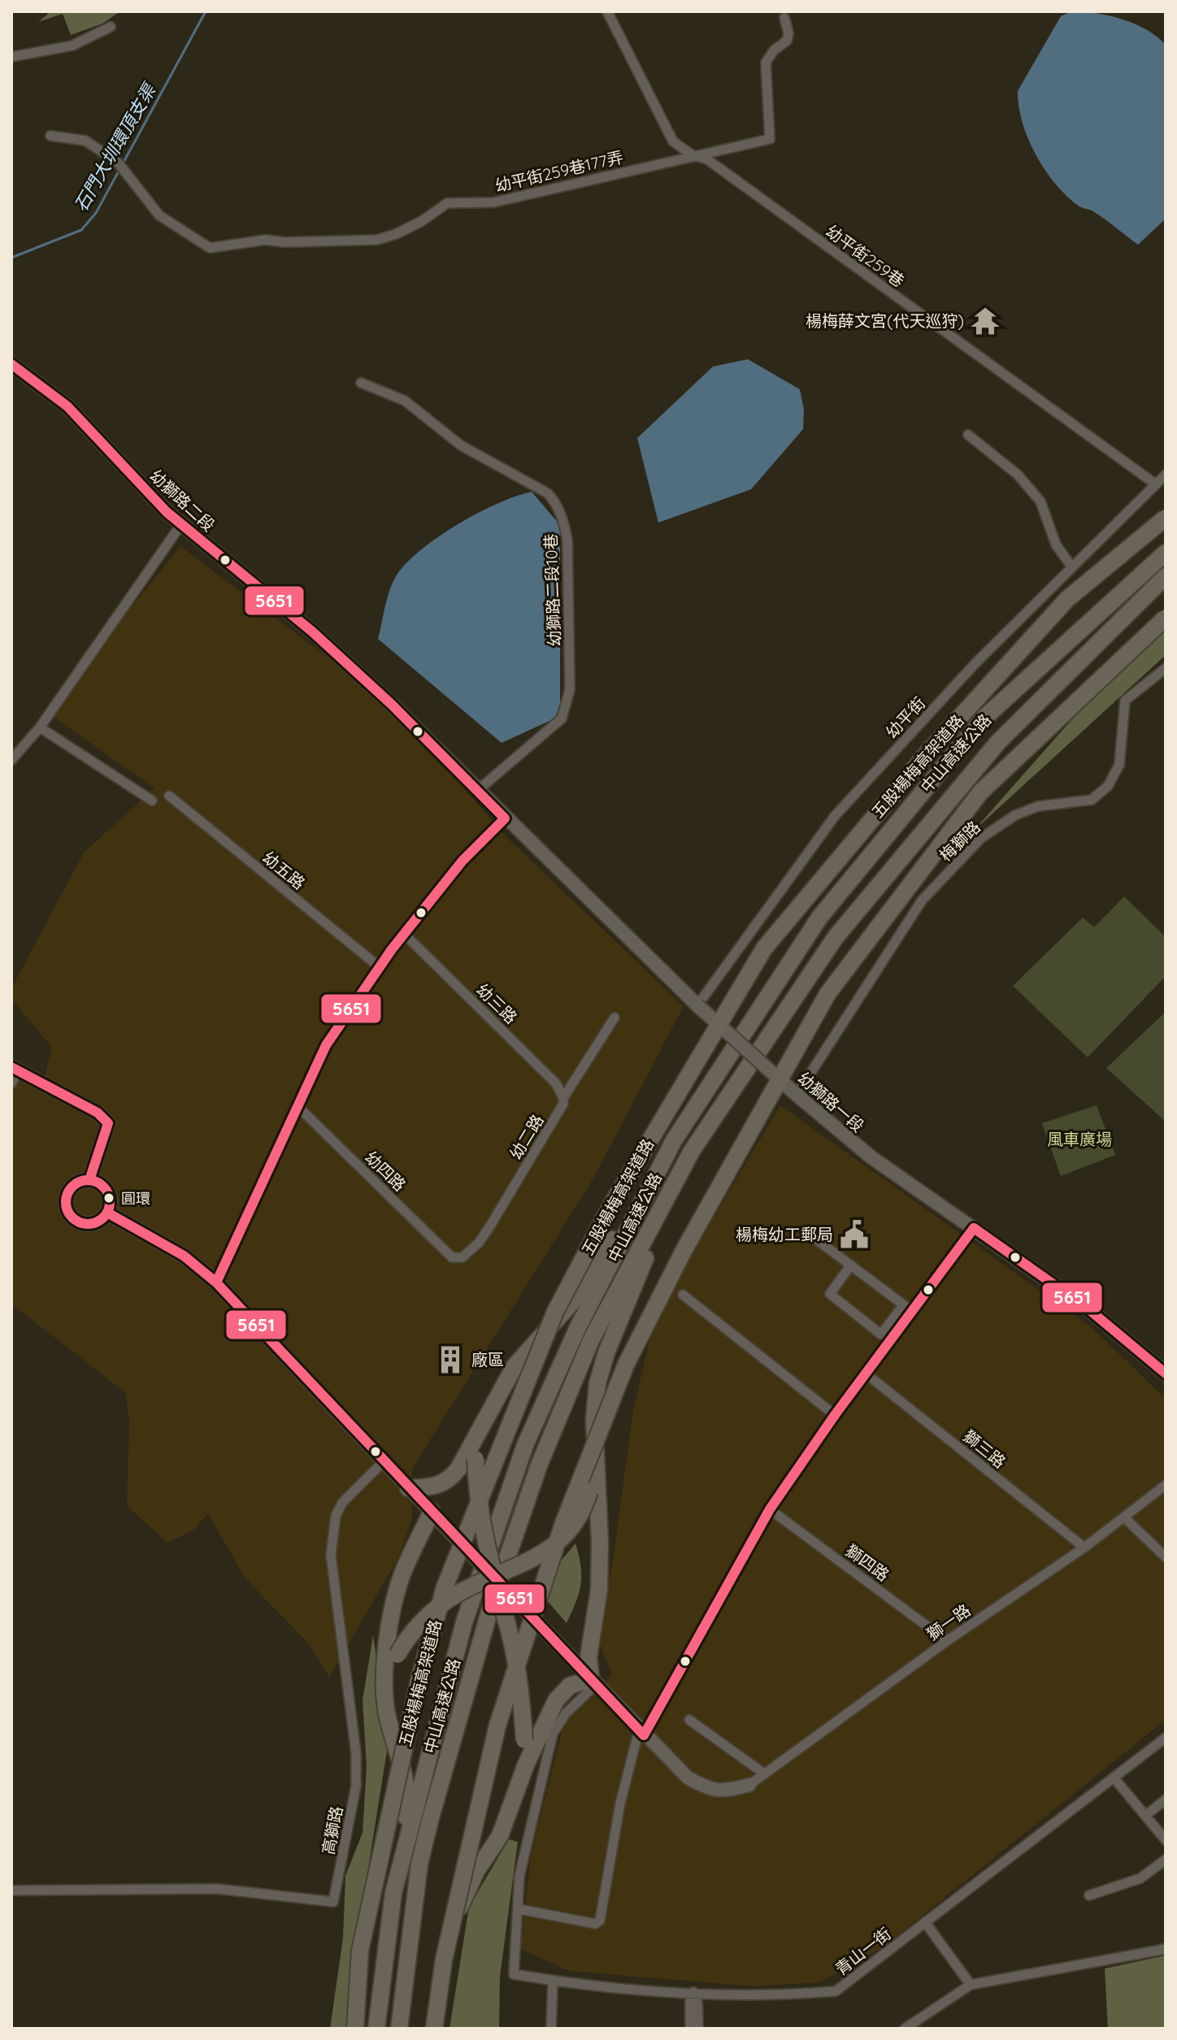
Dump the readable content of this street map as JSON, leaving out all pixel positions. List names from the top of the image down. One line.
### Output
{"streets":{"highway":["中山高速公路","五股楊梅高架道路"],"street":["幼平街259巷177弄","幼平街259巷","幼獅路二段","幼獅路二段10巷","幼平街","梅獅路","幼五路","幼三路","幼獅路一段","幼二路","幼四路","獅三路","獅四路","獅一路","高獅路","青山一街"]},"crossings":[["幼平街259巷177弄","幼平街259巷"],["幼平街259巷","幼平街"],["幼獅路二段","幼獅路二段10巷"],["幼獅路二段","幼獅路一段"],["幼平街","幼獅路一段"],["梅獅路","幼獅路一段"],["幼三路","幼二路"],["幼二路","幼四路"],["獅三路","獅一路"],["獅四路","獅一路"]],"water":["石門大圳環頂支渠"],"parks":["風車廣場"],"places":{"temple":["楊梅薛文宮(代天巡狩)"],"other":["圓環"],"public building":["楊梅幼工郵局"],"building":["廠區"]},"lines":["transit line 5651"]}
